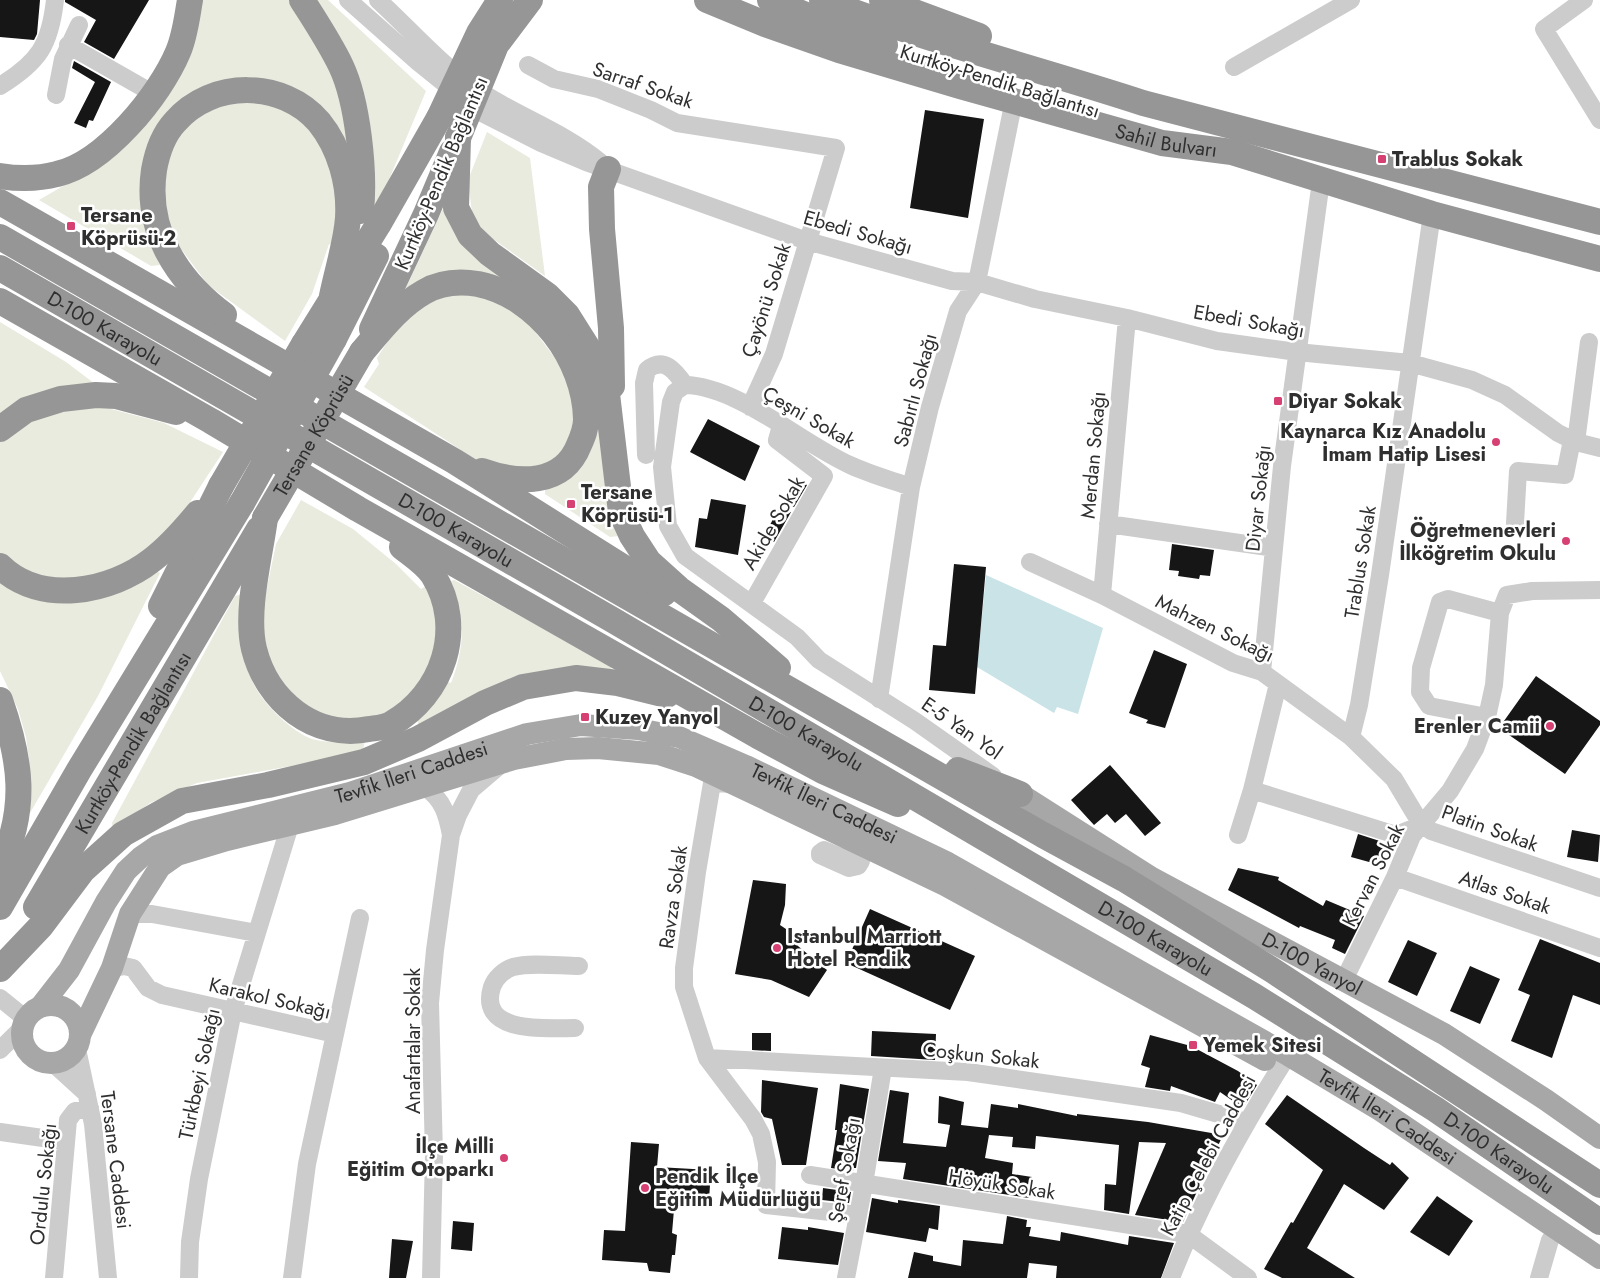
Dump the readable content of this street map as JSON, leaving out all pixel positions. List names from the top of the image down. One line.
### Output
{"streets":{"highway":["Kurtköy-Pendik Bağlantısı","Sahil Bulvarı","D-100 Karayolu","Tersane Köprüsü"],"main road":["Tevfik İleri Caddesi","D-100 Yanyol"],"street":["Sarraf Sokak","Ebedi Sokağı","Çayönü Sokak","Sabırlı Sokağı","Çeşni Sokak","Merdan Sokağı","Diyar Sokağı","Akide Sokak","Trablus Sokak","Mahzen Sokağı","E-5 Yan Yol","Platin Sokak","Kervan Sokak","Atlas Sokak","Ravza Sokak","Karakol Sokağı","Anafartalar Sokak","Coşkun Sokak","Türkbeyi Sokağı","Katip Çelebi Caddesi","Tersane Caddesi","Şeref Sokağı","Ordulu Sokağı","Höyük Sokak"]},"crossings":[["Kurtköy-Pendik Bağlantısı","Sahil Bulvarı"],["Kurtköy-Pendik Bağlantısı","Tersane Köprüsü"],["Sarraf Sokak","Çayönü Sokak"],["Sahil Bulvarı","Sabırlı Sokağı"],["Sahil Bulvarı","Diyar Sokağı"],["Sahil Bulvarı","Trablus Sokak"],["Ebedi Sokağı","Çayönü Sokak"],["Ebedi Sokağı","Sabırlı Sokağı"],["Ebedi Sokağı","Merdan Sokağı"],["Ebedi Sokağı","Diyar Sokağı"],["Ebedi Sokağı","Trablus Sokak"],["Çayönü Sokak","Çeşni Sokak"],["Sabırlı Sokağı","Çeşni Sokak"],["Sabırlı Sokağı","E-5 Yan Yol"],["Çeşni Sokak","Akide Sokak"],["Çeşni Sokak","E-5 Yan Yol"],["Merdan Sokağı","Mahzen Sokağı"],["Diyar Sokağı","Mahzen Sokağı"],["Akide Sokak","E-5 Yan Yol"],["Trablus Sokak","Mahzen Sokağı"],["Mahzen Sokağı","Platin Sokak"],["Mahzen Sokağı","Kervan Sokak"],["E-5 Yan Yol","D-100 Yanyol"],["Tevfik İleri Caddesi","Ravza Sokak"],["Tevfik İleri Caddesi","Karakol Sokağı"],["Tevfik İleri Caddesi","Türkbeyi Sokağı"],["Tevfik İleri Caddesi","Katip Çelebi Caddesi"],["Tevfik İleri Caddesi","Tersane Caddesi"],["Platin Sokak","Kervan Sokak"],["Kervan Sokak","Atlas Sokak"],["Kervan Sokak","D-100 Yanyol"],["Ravza Sokak","Coşkun Sokak"],["Karakol Sokağı","Türkbeyi Sokağı"],["Coşkun Sokak","Katip Çelebi Caddesi"],["Coşkun Sokak","Şeref Sokağı"],["Katip Çelebi Caddesi","Höyük Sokak"],["Tersane Caddesi","Ordulu Sokağı"],["Şeref Sokağı","Höyük Sokak"]],"places":{"transit":["Trablus Sokak","Tersane Köprüsü-2","Diyar Sokak","Tersane Köprüsü-1","Kuzey Yanyol","Yemek Sitesi"],"other":["Kaynarca Kız Anadolu İmam Hatip Lisesi","Öğretmenevleri İlköğretim Okulu","Erenler Camii","Istanbul Marriott Hotel Pendik","İlçe Milli Eğitim Otoparkı","Pendik İlçe Eğitim Müdürlüğü"]}}
